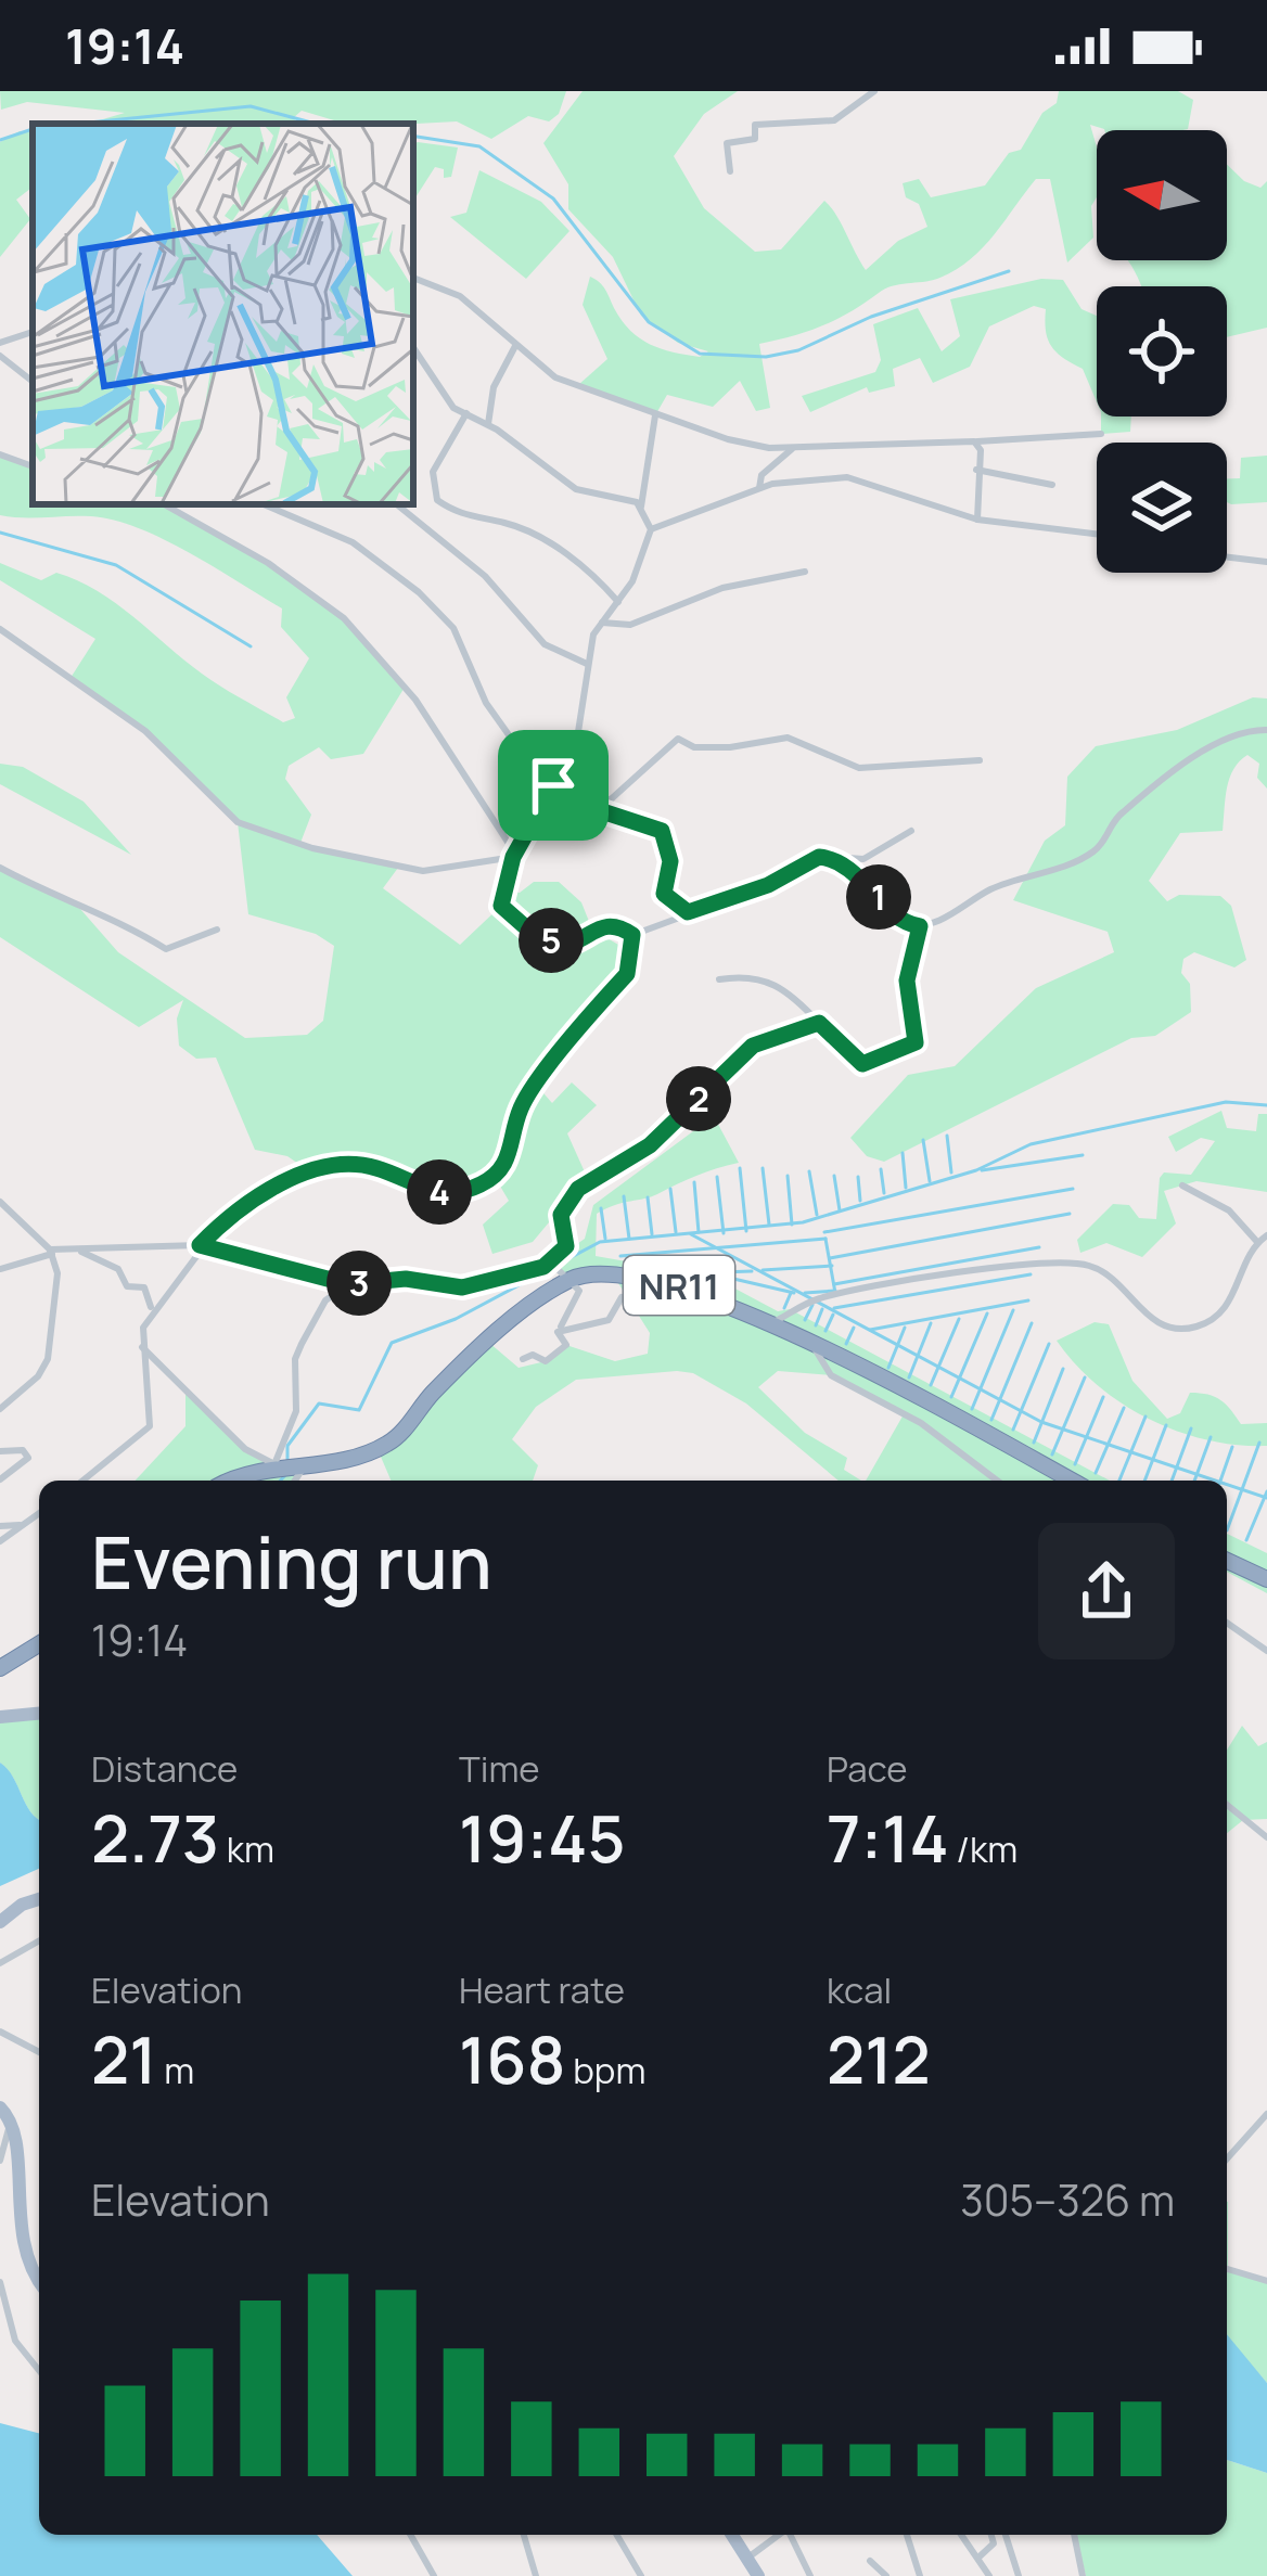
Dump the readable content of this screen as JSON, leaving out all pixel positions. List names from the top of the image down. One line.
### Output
{"streets":{"highway":["NR11"]},"north":"left","page":{"status":"19:14","pins":["1","5","2","4","3"],"heading":["Evening run","19:14"],"stats":[["Distance","2.73 km"],["Time","19:45"],["Pace","7:14 /km"],["Elevation","21 m"],["Heart rate","168 bpm"],["kcal","212"]],"chart":["Elevation","305–326 m"]}}
